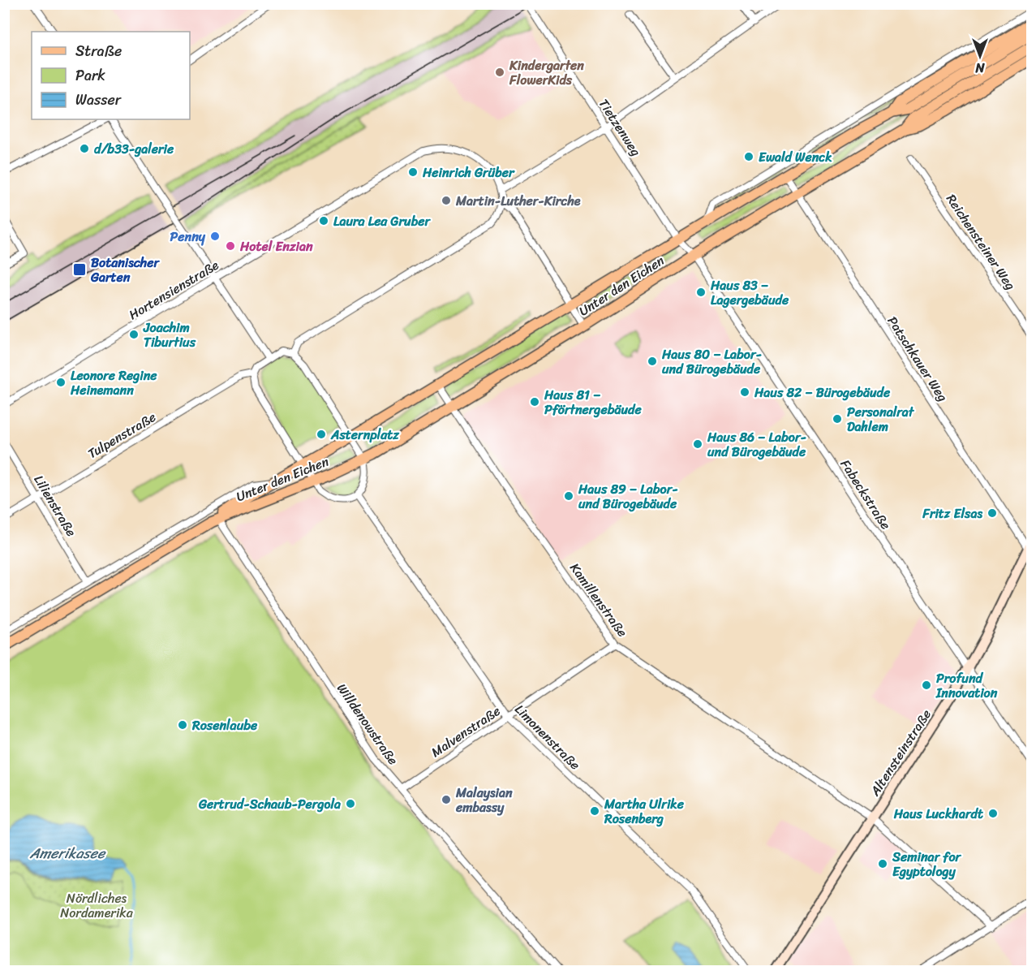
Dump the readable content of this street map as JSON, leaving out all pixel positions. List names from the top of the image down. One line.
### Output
{"streets":{"main road":["Unter den Eichen","Altensteinstraße"],"street":["Tietzenweg","Reichensteiner Weg","Hortensienstraße","Patschkauer Weg","Tulpenstraße","Fabeckstraße","Lilienstraße","Kamillenstraße","Willdenowstraße","Malvenstraße","Limonenstraße"]},"crossings":[["Tietzenweg","Unter den Eichen"],["Tietzenweg","Fabeckstraße"],["Unter den Eichen","Patschkauer Weg"],["Unter den Eichen","Fabeckstraße"],["Unter den Eichen","Lilienstraße"],["Unter den Eichen","Kamillenstraße"],["Unter den Eichen","Willdenowstraße"],["Patschkauer Weg","Altensteinstraße"],["Tulpenstraße","Lilienstraße"],["Fabeckstraße","Altensteinstraße"],["Kamillenstraße","Malvenstraße"],["Kamillenstraße","Altensteinstraße"],["Willdenowstraße","Malvenstraße"],["Malvenstraße","Limonenstraße"]],"water":["Amerikasee"],"parks":["Nördliches Nordamerika"],"places":{"other":["Kindergarten FlowerKids","d/b33-galerie","Ewald Wenck","Heinrich Grüber","Martin-Luther-Kirche","Laura Lea Gruber","Penny","Hotel Enzian","Haus 83 – Lagergebäude","Joachim Tiburtius","Haus 80 – Labor- und Bürogebäude","Leonore Regine Heinemann","Haus 82 – Bürogebäude","Haus 81 – Pförtnergebäude","Personalrat Dahlem","Asternplatz","Haus 86 – Labor- und Bürogebäude","Haus 89 – Labor- und Bürogebäude","Fritz Elsas","Profund Innovation","Rosenlaube","Malaysian embassy","Gertrud-Schaub-Pergola","Martha Ulrike Rosenberg","Haus Luckhardt","Seminar for Egyptology"],"transit":["Botanischer Garten"]},"legend":["Straße","Park","Wasser"],"north":"bottom"}
